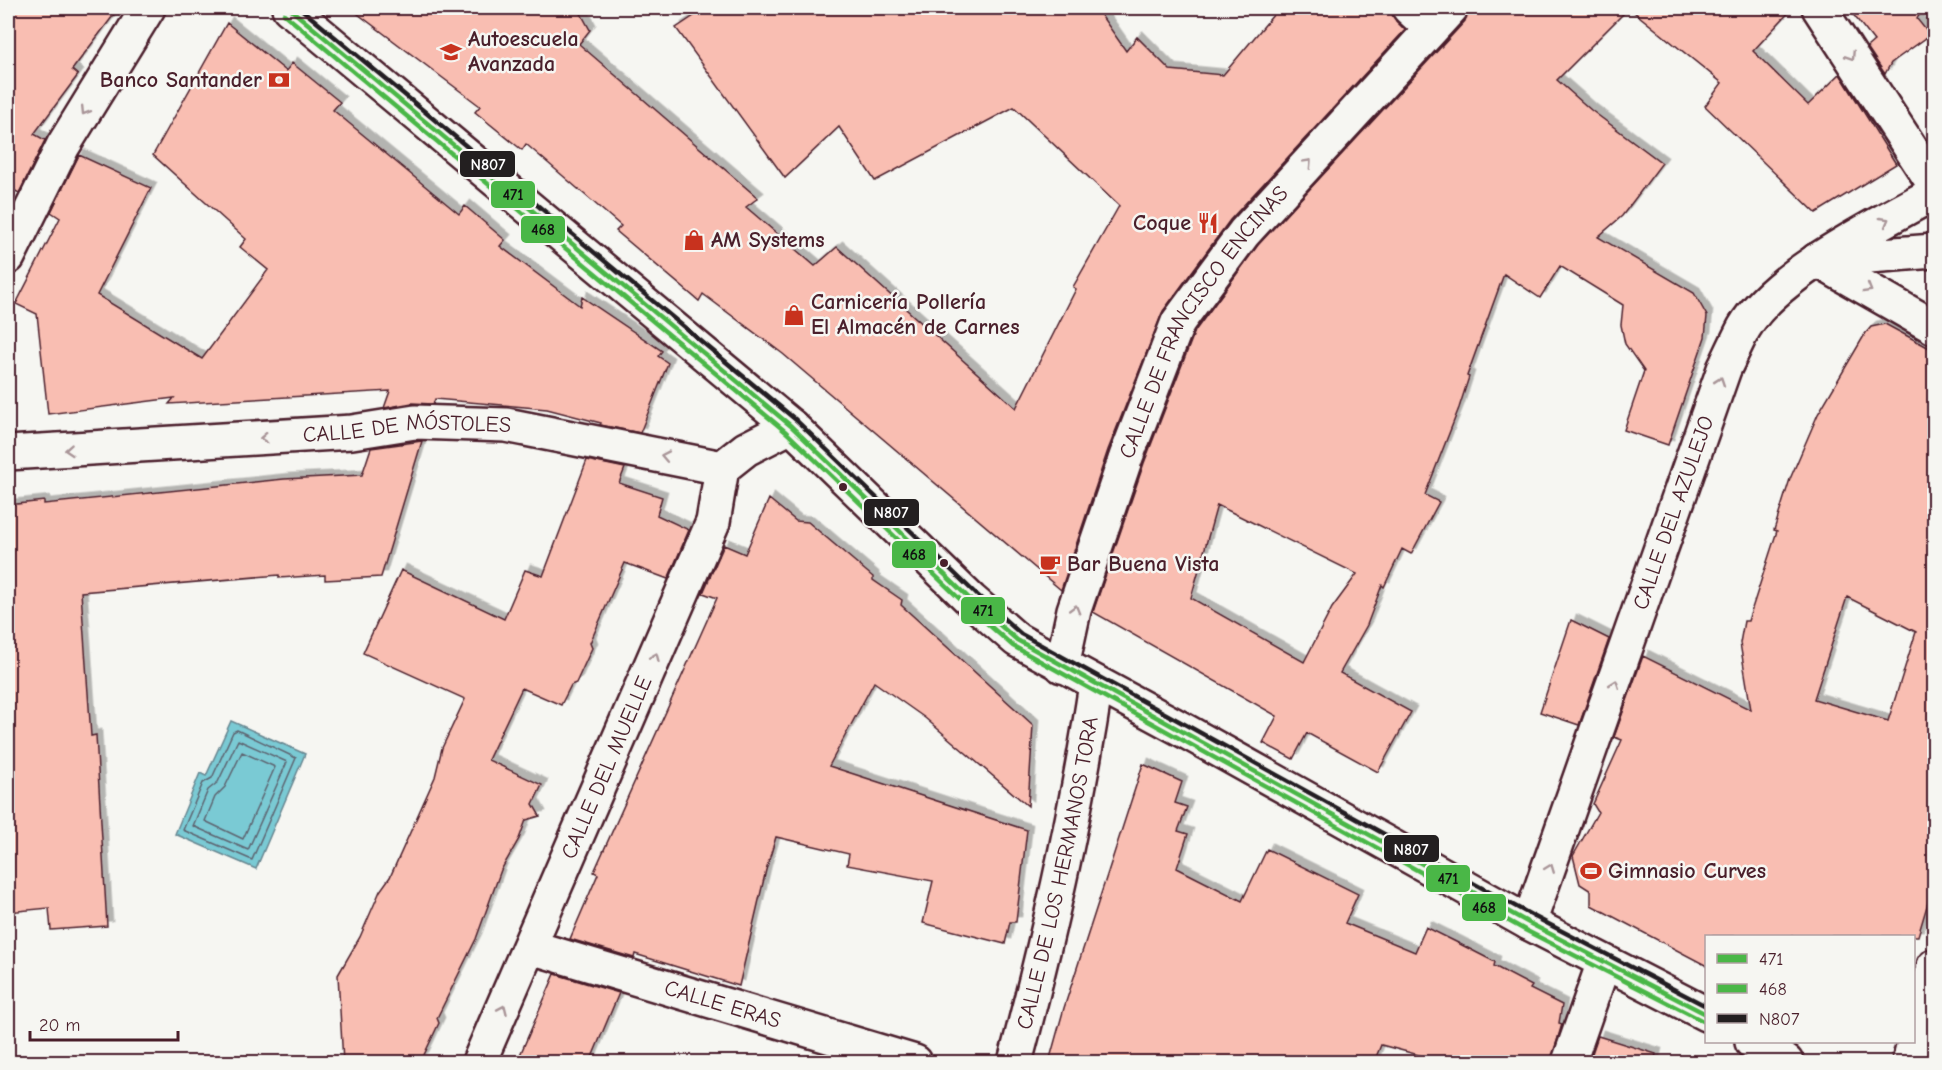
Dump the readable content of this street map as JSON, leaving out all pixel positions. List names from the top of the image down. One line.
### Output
{"streets":{"street":["CALLE DE FRANCISCO ENCINAS","CALLE DE MÓSTOLES","CALLE DEL AZULEJO","CALLE DEL MUELLE","CALLE DE LOS HERMANOS TORA","CALLE ERAS"]},"crossings":[["CALLE DE MÓSTOLES","CALLE DEL MUELLE"],["CALLE DEL MUELLE","CALLE ERAS"]],"one_way":["CALLE DE FRANCISCO ENCINAS","CALLE DE MÓSTOLES","CALLE DEL AZULEJO","CALLE DEL MUELLE"],"places":{"school or university":["Autoescuela Avanzada"],"bank":["Banco Santander"],"restaurant":["Coque"],"shop":["AM Systems","Carnicería Pollería El Almacén de Carnes"],"cafe":["Bar Buena Vista"],"sports":["Gimnasio Curves"]},"lines":["transit line 471","transit line N807","transit line 468"],"legend":["471","468","N807"],"scale_bar":"20 m"}
